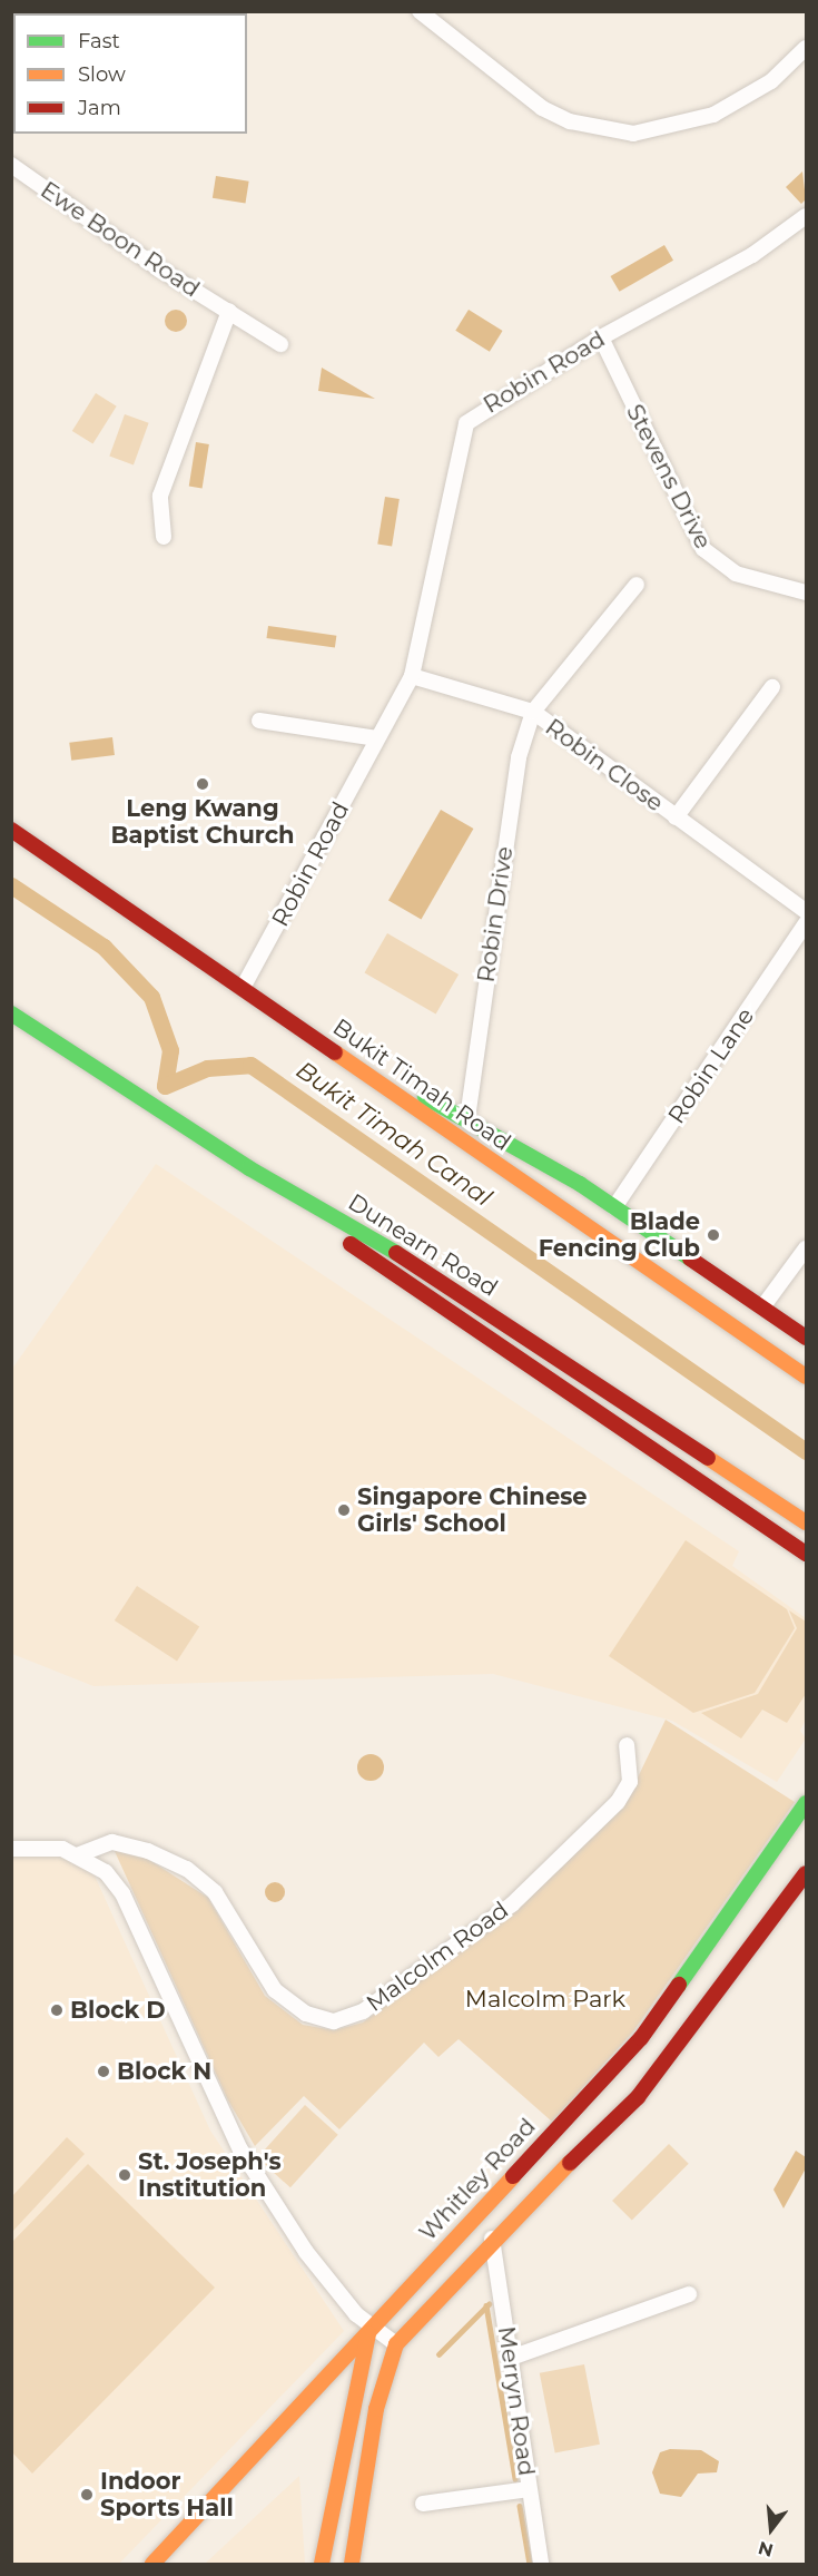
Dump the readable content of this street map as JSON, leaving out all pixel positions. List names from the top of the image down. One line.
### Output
{"streets":{"main road":["Bukit Timah Road","Dunearn Road","Whitley Road"],"street":["Ewe Boon Road","Robin Road","Stevens Drive","Robin Close","Robin Drive","Robin Lane","Malcolm Road","Merryn Road"]},"crossings":[["Robin Road","Stevens Drive"],["Robin Road","Robin Close"],["Robin Road","Bukit Timah Road"],["Robin Close","Robin Drive"]],"water":["Bukit Timah Canal"],"parks":["Malcolm Park"],"places":["Leng Kwang Baptist Church","Blade Fencing Club","Singapore Chinese Girls' School","Block D","Block N","St. Joseph's Institution","Indoor Sports Hall"],"legend":["Fast","Slow","Jam"],"north":"bottom"}
